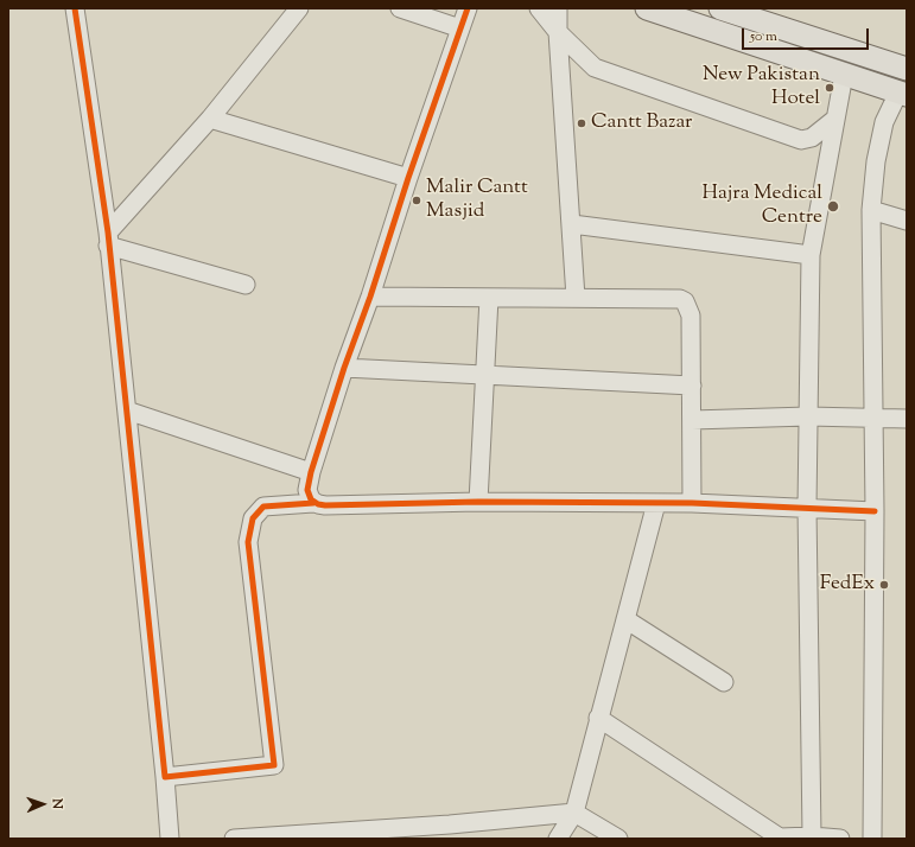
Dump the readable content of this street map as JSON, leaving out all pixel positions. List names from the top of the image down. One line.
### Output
{"places":["New Pakistan Hotel","Cantt Bazar","Malir Cantt Masjid","Hajra Medical Centre","FedEx"],"scale_bar":"50 m","north":"right"}
